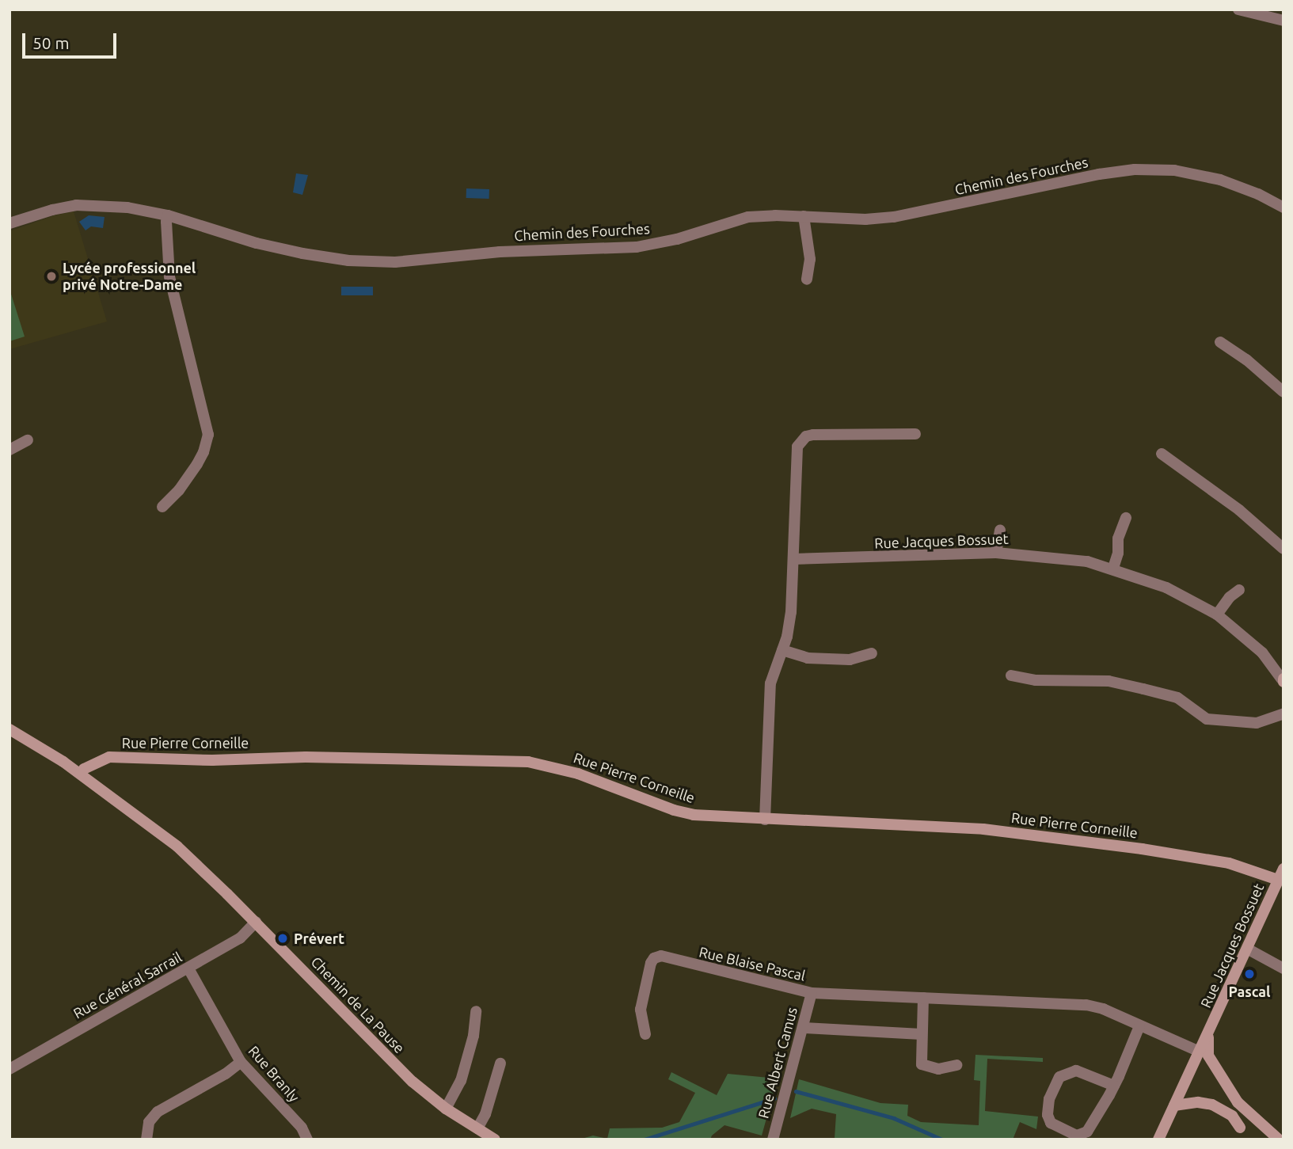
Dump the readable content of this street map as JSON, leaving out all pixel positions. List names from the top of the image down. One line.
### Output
{"streets":{"street":["Chemin des Fourches","Rue Jacques Bossuet","Rue Pierre Corneille","Rue Blaise Pascal","Rue Général Sarrail","Chemin de La Pause","Rue Albert Camus","Rue Branly"]},"crossings":[["Rue Jacques Bossuet","Rue Pierre Corneille"],["Rue Jacques Bossuet","Rue Blaise Pascal"],["Rue Pierre Corneille","Chemin de La Pause"],["Rue Blaise Pascal","Rue Albert Camus"],["Rue Général Sarrail","Chemin de La Pause"],["Rue Général Sarrail","Rue Branly"]],"places":["Lycée professionnel privé Notre-Dame","Prévert","Pascal"],"scale_bar":"50 m"}
